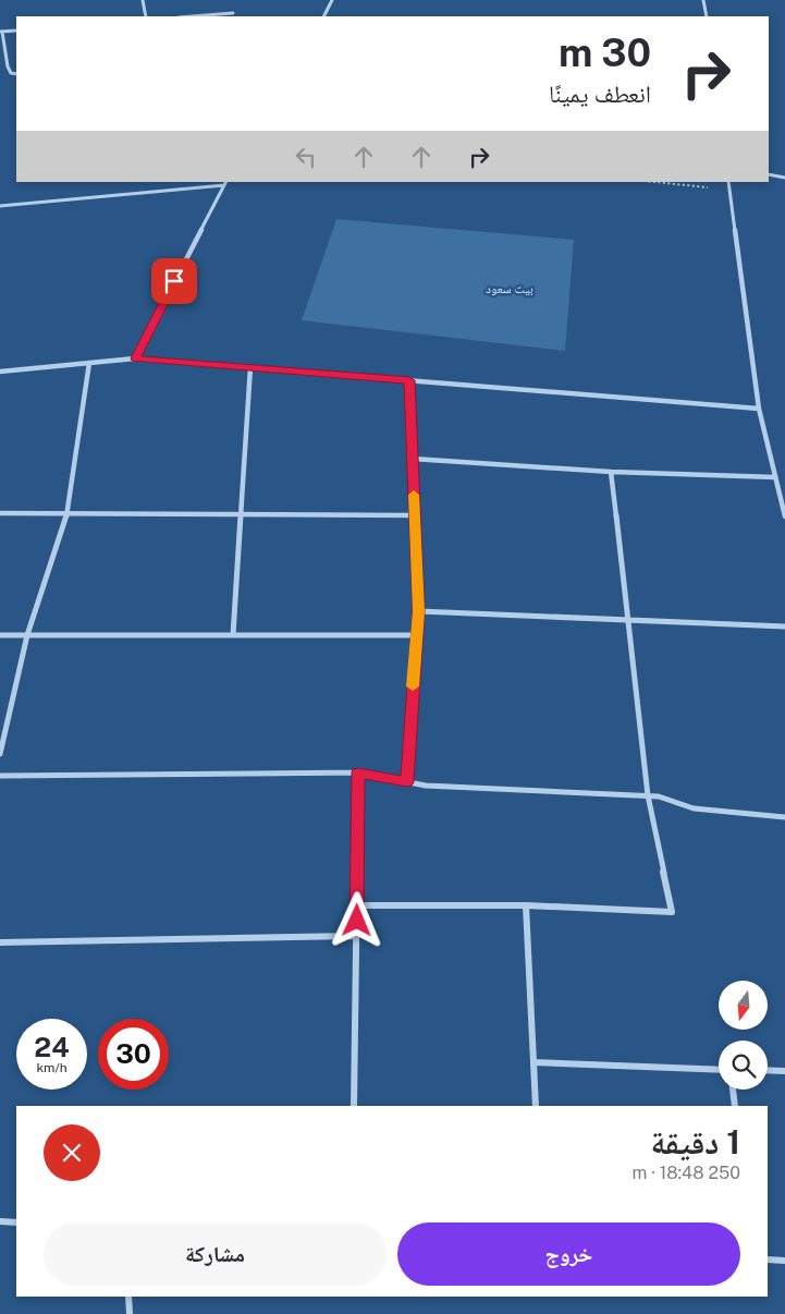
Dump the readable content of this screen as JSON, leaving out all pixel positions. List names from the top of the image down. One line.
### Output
{"parks":["بيت سعود"],"north":"bottom","page":{"turn":["30 m","انعطف يمينًا"],"speed":"24 km/h","limit":"30","heading":["1 دقيقة","250 m · 18:48"],"buttons":["خروج","مشاركة"]}}
